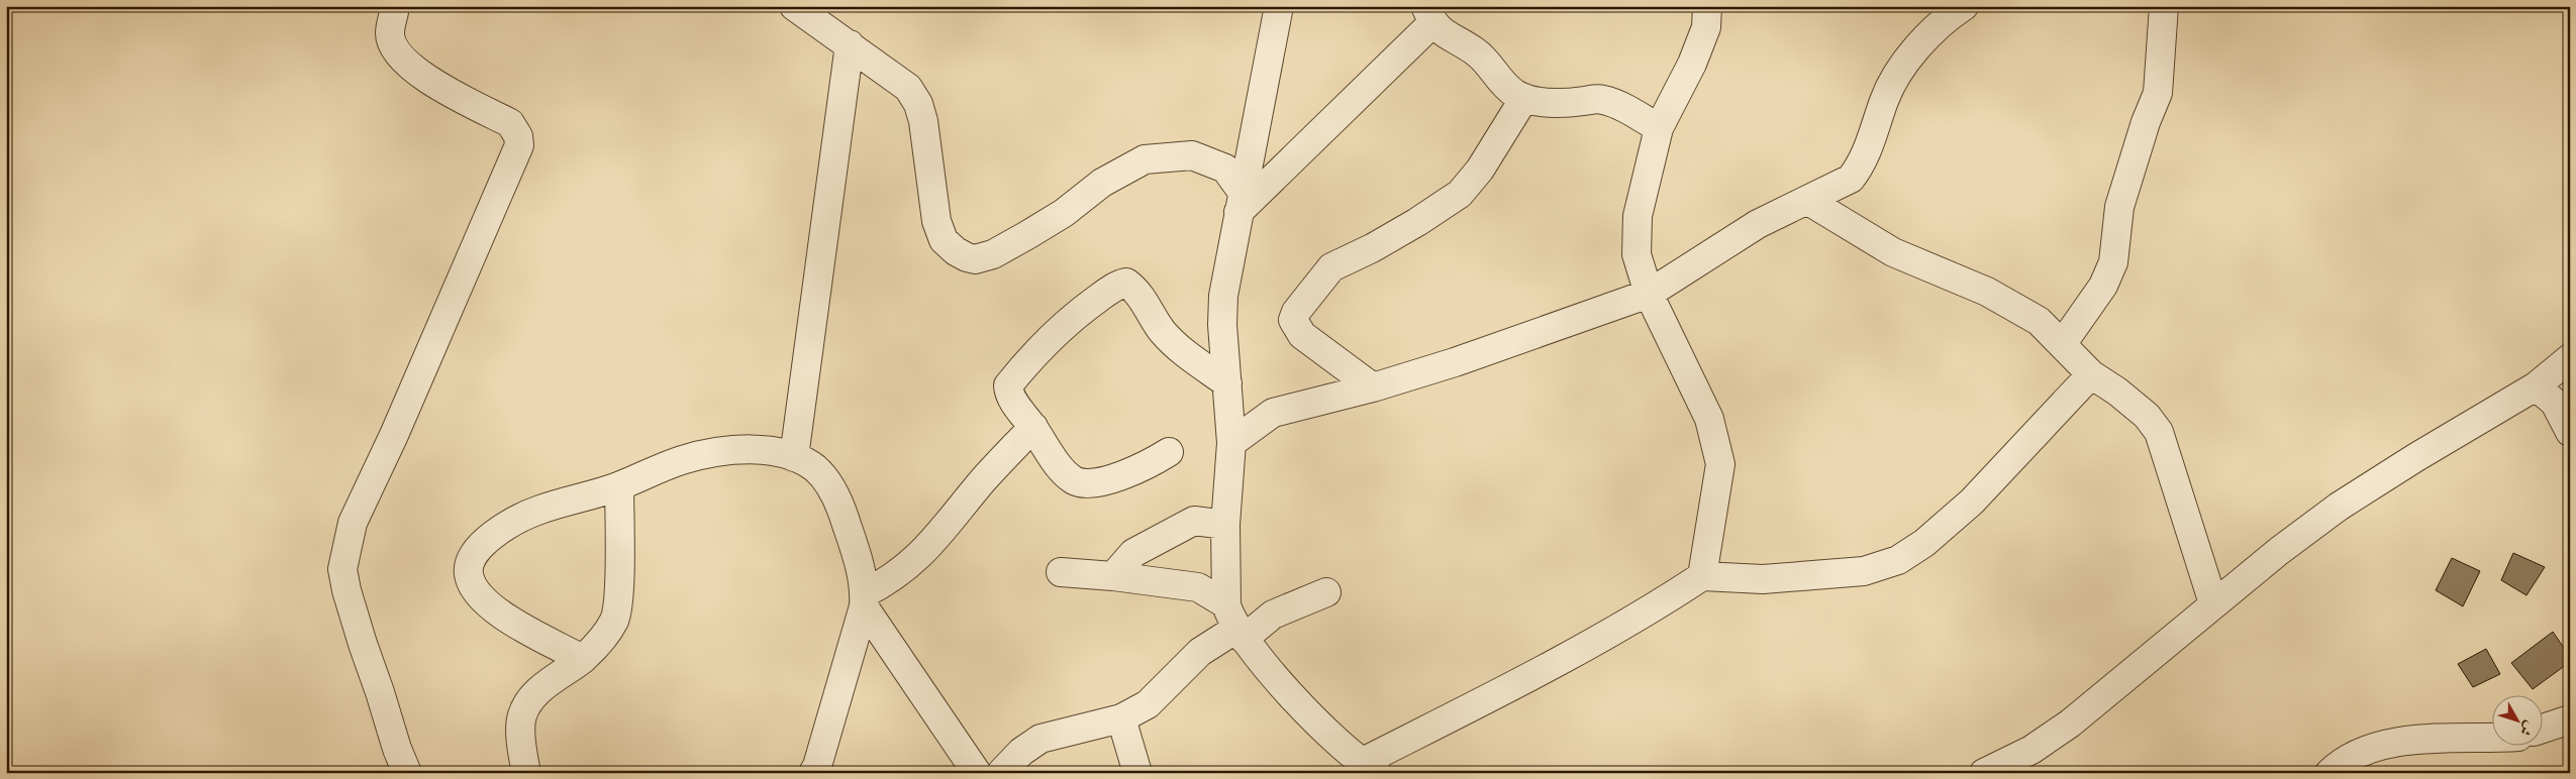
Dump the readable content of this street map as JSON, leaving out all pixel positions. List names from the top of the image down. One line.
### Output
{"north":"bottom right"}
